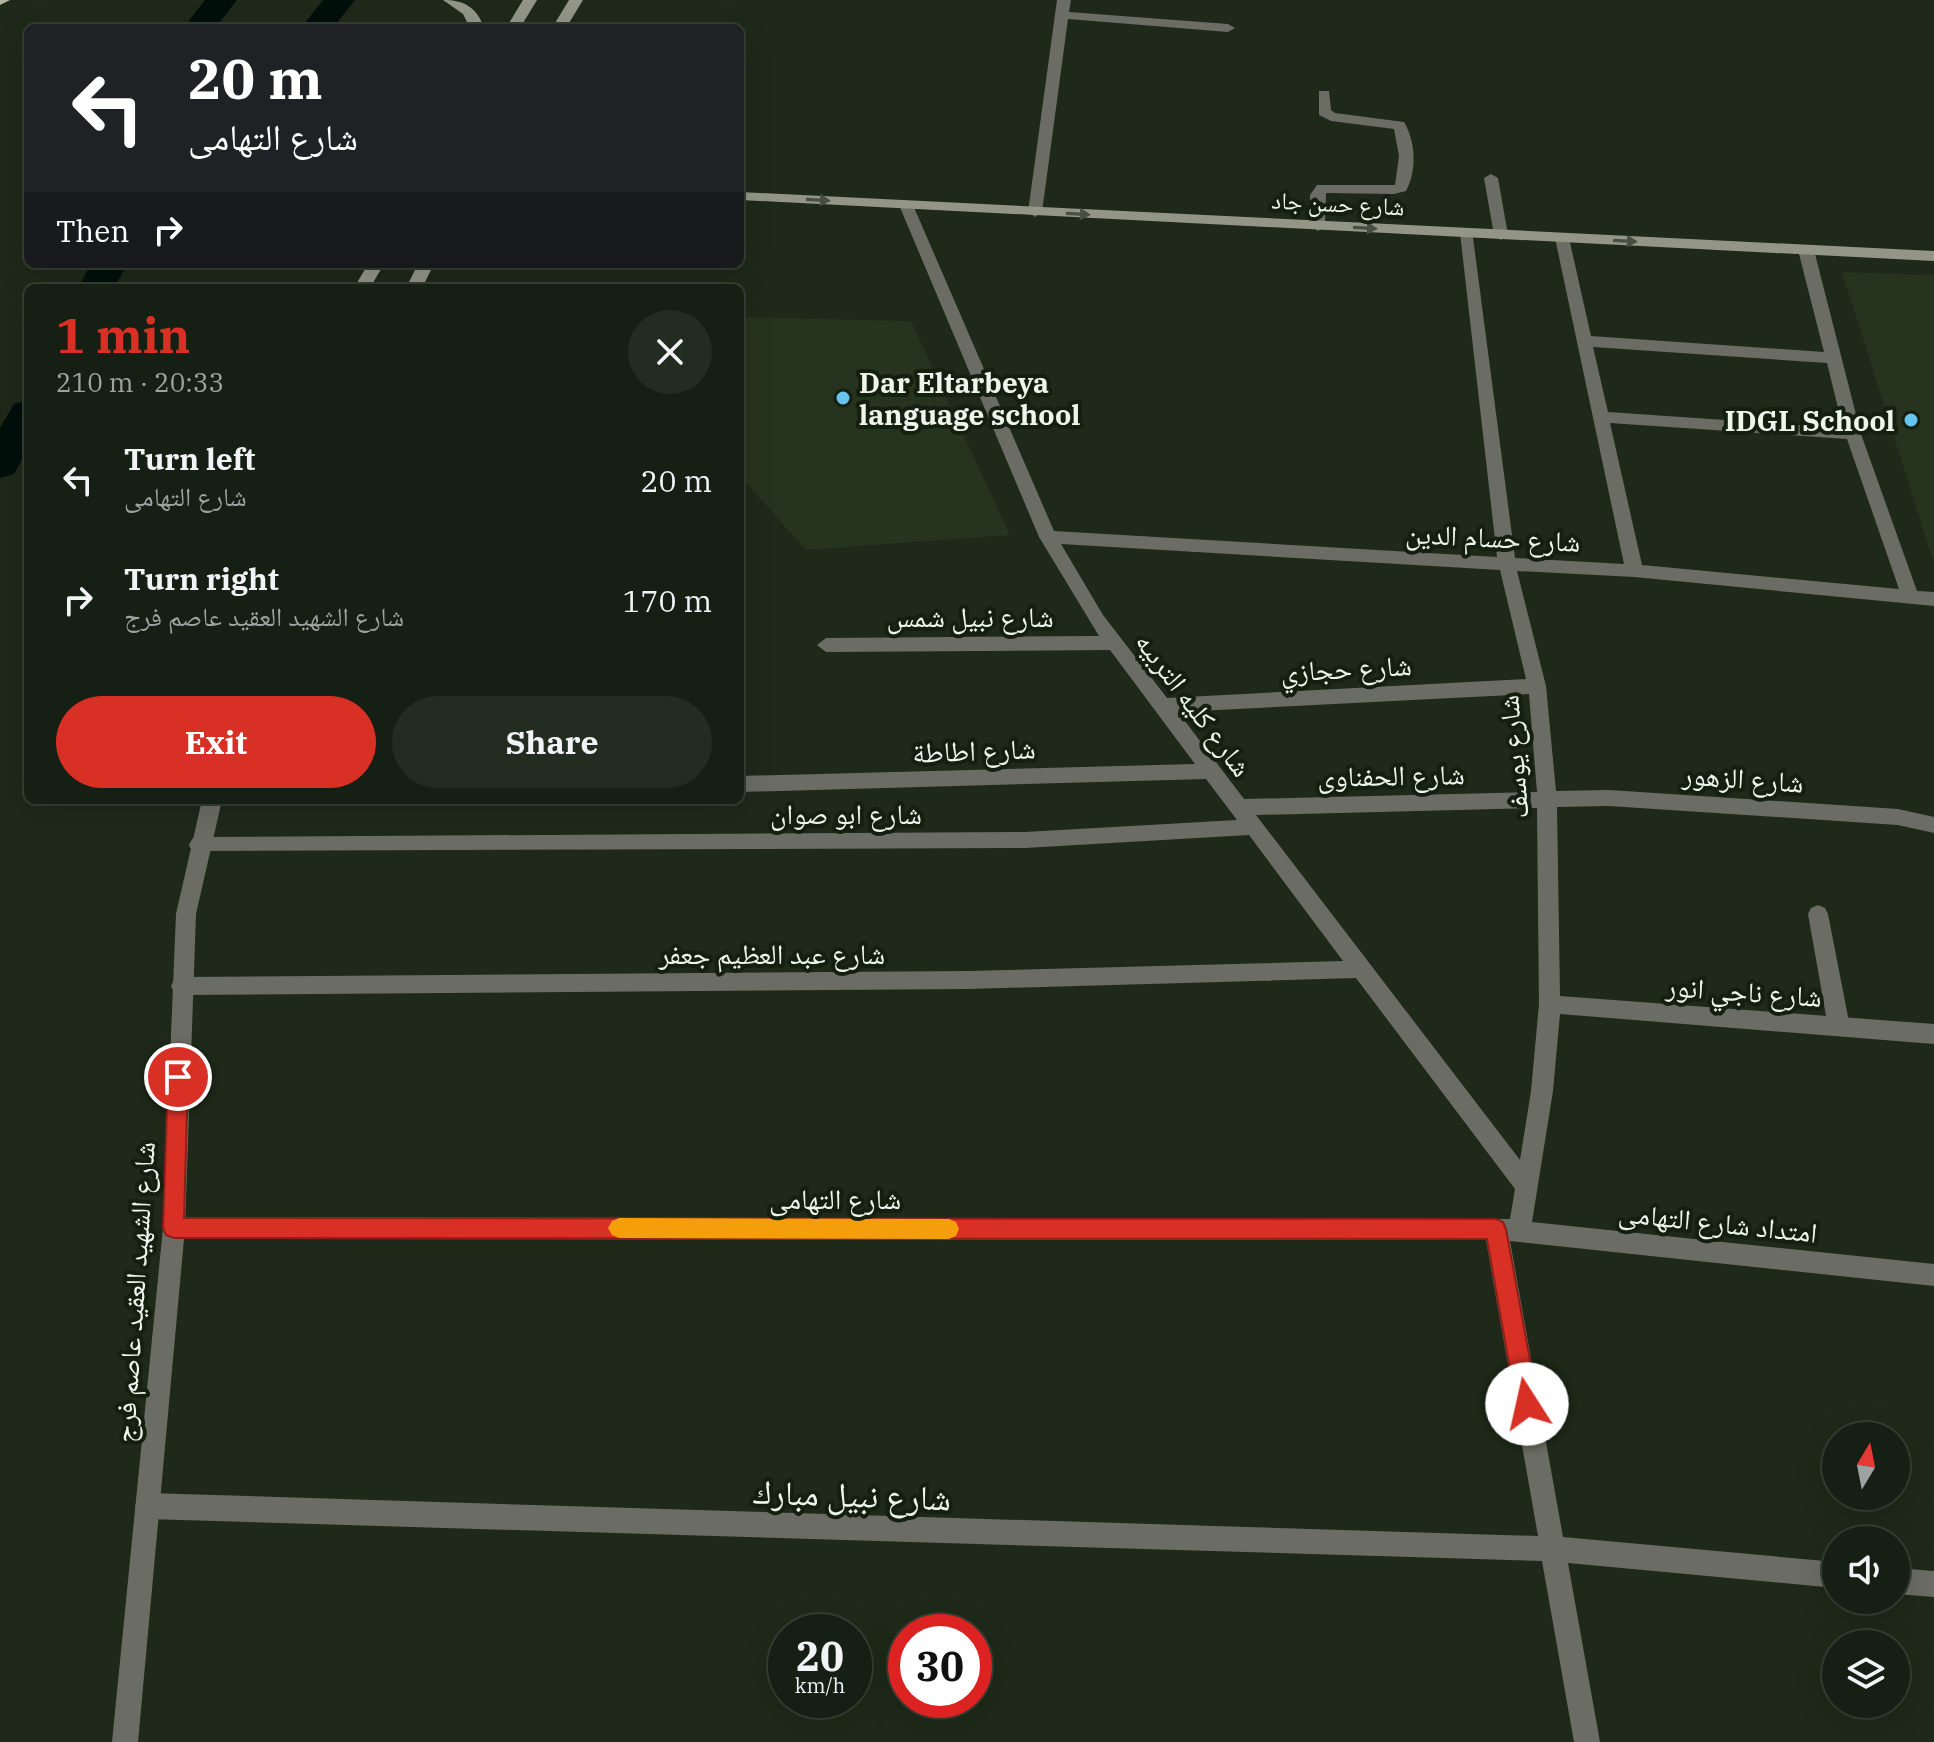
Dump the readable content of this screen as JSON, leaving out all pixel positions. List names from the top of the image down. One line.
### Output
{"streets":{"main road":["شارع حسن جاد"],"street":["شارع حسام الدين","شارع نبيل شمس","شارع حجازي","شارع كليه التربيه","شارع اطاطة","شارع يوسف","شارع الحفناوى","شارع الزهور","شارع ابو صوان","شارع عبد العظيم جعفر","شارع ناجي انور","شارع التهامى","امتداد شارع التهامى","شارع الشهيد العقيد عاصم فرج","شارع نبيل مبارك"]},"crossings":[["شارع حسن جاد","شارع كليه التربيه"],["شارع حسن جاد","شارع يوسف"],["شارع حسام الدين","شارع كليه التربيه"],["شارع حسام الدين","شارع يوسف"],["شارع نبيل شمس","شارع كليه التربيه"],["شارع حجازي","شارع كليه التربيه"],["شارع حجازي","شارع يوسف"],["شارع كليه التربيه","شارع اطاطة"],["شارع كليه التربيه","شارع يوسف"],["شارع كليه التربيه","شارع الحفناوى"],["شارع كليه التربيه","شارع ابو صوان"],["شارع كليه التربيه","شارع عبد العظيم جعفر"],["شارع يوسف","شارع الحفناوى"],["شارع يوسف","شارع الزهور"],["شارع يوسف","شارع ناجي انور"],["شارع يوسف","شارع التهامى"],["شارع يوسف","امتداد شارع التهامى"],["شارع يوسف","شارع نبيل مبارك"],["شارع الحفناوى","شارع الزهور"],["شارع ابو صوان","شارع الشهيد العقيد عاصم فرج"],["شارع عبد العظيم جعفر","شارع الشهيد العقيد عاصم فرج"],["شارع التهامى","امتداد شارع التهامى"],["شارع التهامى","شارع الشهيد العقيد عاصم فرج"],["شارع الشهيد العقيد عاصم فرج","شارع نبيل مبارك"]],"one_way":["شارع حسن جاد"],"places":["Dar Eltarbeya language school","IDGL School"],"north":"top","page":{"turn":["20 m","شارع التهامى"],"then":"Then","heading":["1 min","210 m · 20:33"],"list":[{"name":"Turn left","note":"شارع التهامى","value":"20 m"},{"name":"Turn right","note":"شارع الشهيد العقيد عاصم فرج","value":"170 m"}],"buttons":["Exit","Share"],"speed":"20 km/h","limit":"30"}}
